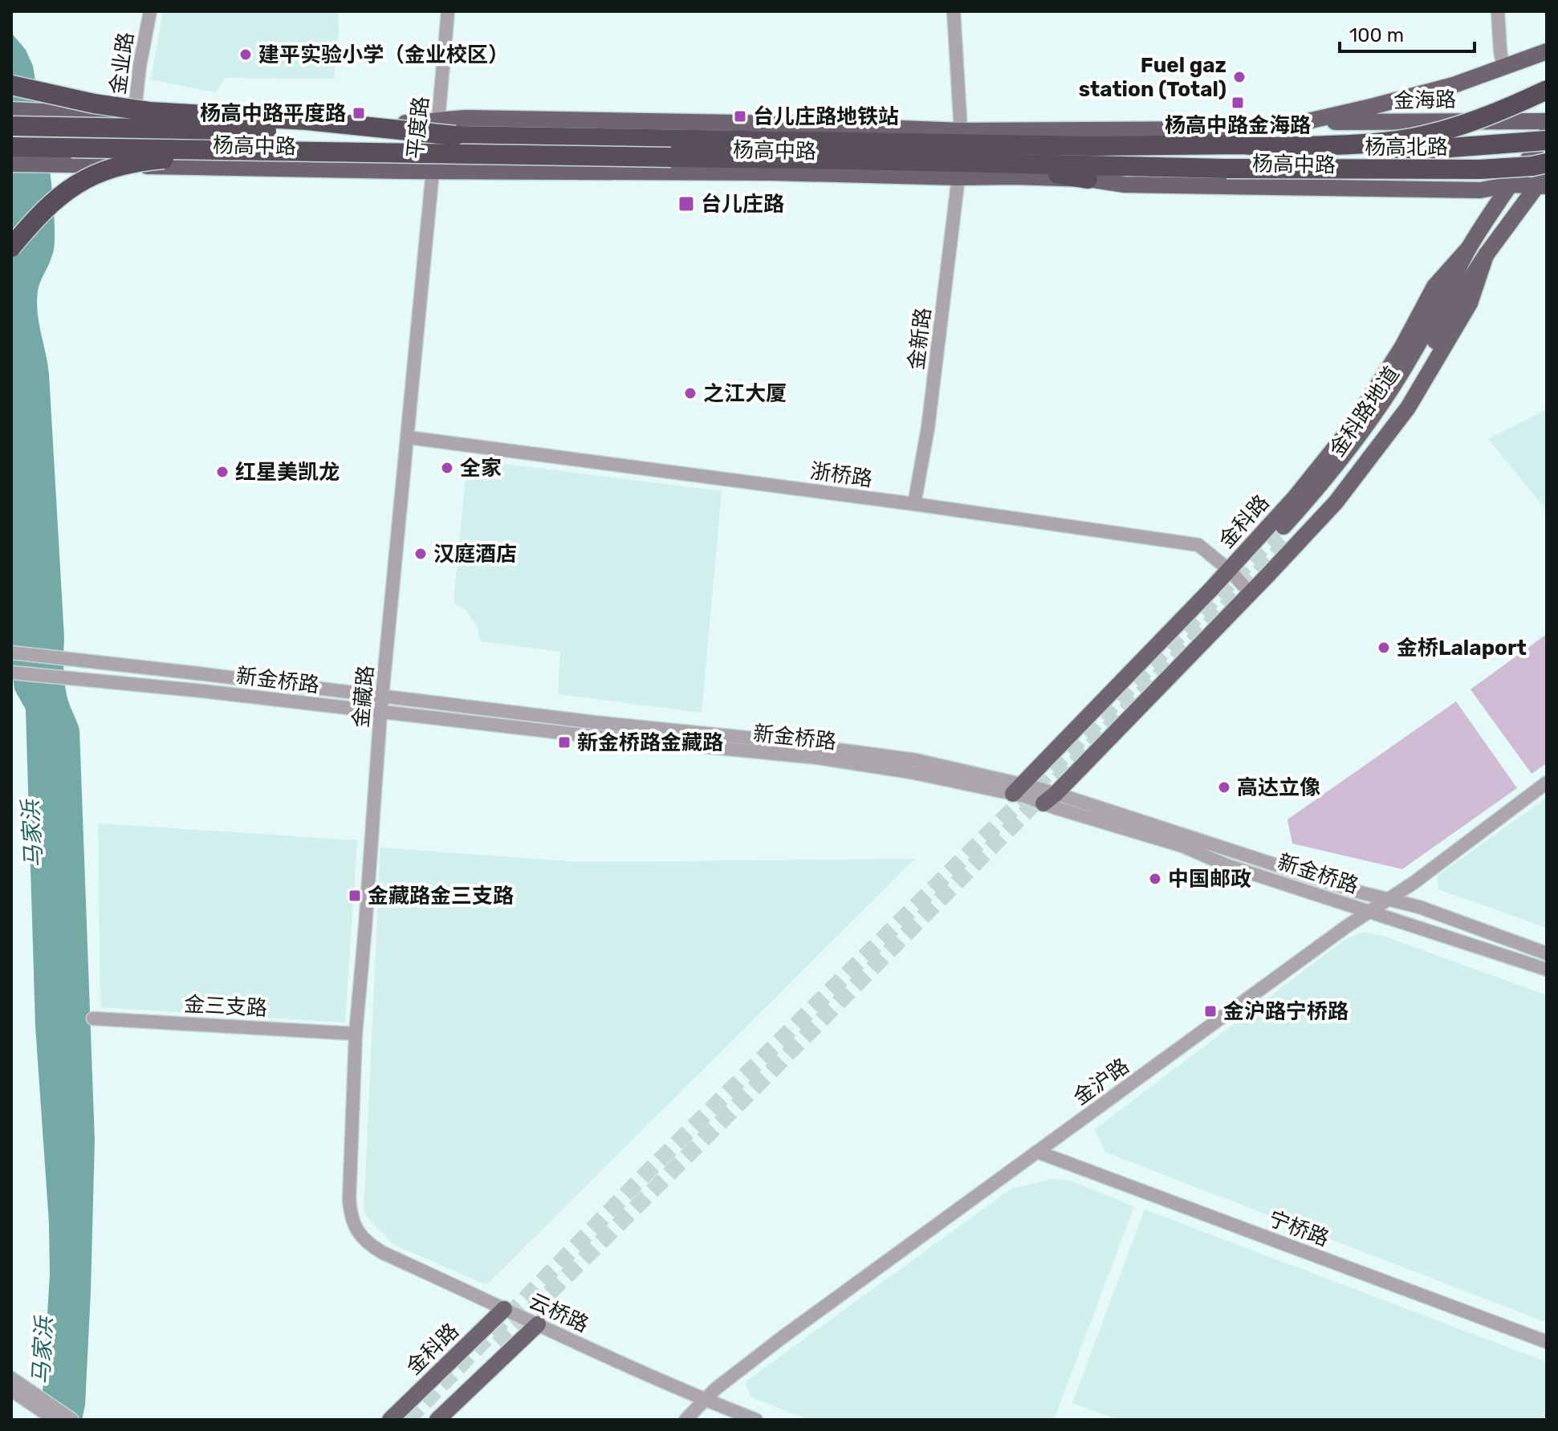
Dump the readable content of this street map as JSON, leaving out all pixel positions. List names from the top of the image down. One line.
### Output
{"streets":{"highway":["杨高中路","杨高北路"],"main road":["金海路","金科路地道","金科路"],"street":["金业路","平度路","金新路","浙桥路","新金桥路","金藏路","金三支路","金沪路","宁桥路","云桥路"]},"crossings":[["金业路","杨高中路"],["金海路","杨高中路"],["金海路","杨高北路"],["平度路","杨高中路"],["平度路","金藏路"],["杨高中路","杨高北路"],["杨高中路","金新路"],["杨高中路","金科路"],["杨高中路","金藏路"],["金新路","浙桥路"],["金科路地道","金科路"],["浙桥路","金科路"],["浙桥路","金藏路"],["金科路","新金桥路"],["金科路","云桥路"],["新金桥路","金藏路"],["新金桥路","金沪路"],["金藏路","金三支路"],["金藏路","云桥路"],["金沪路","宁桥路"],["金沪路","云桥路"]],"water":["马家浜"],"places":{"other":["建平实验小学（金业校区）","Fuel gaz station (Total)","之江大厦","全家","红星美凯龙","汉庭酒店","金桥Lalaport","高达立像","中国邮政"],"transit":["杨高中路金海路","杨高中路平度路","台儿庄路地铁站","台儿庄路","新金桥路金藏路","金藏路金三支路","金沪路宁桥路"]},"scale_bar":"100 m"}
